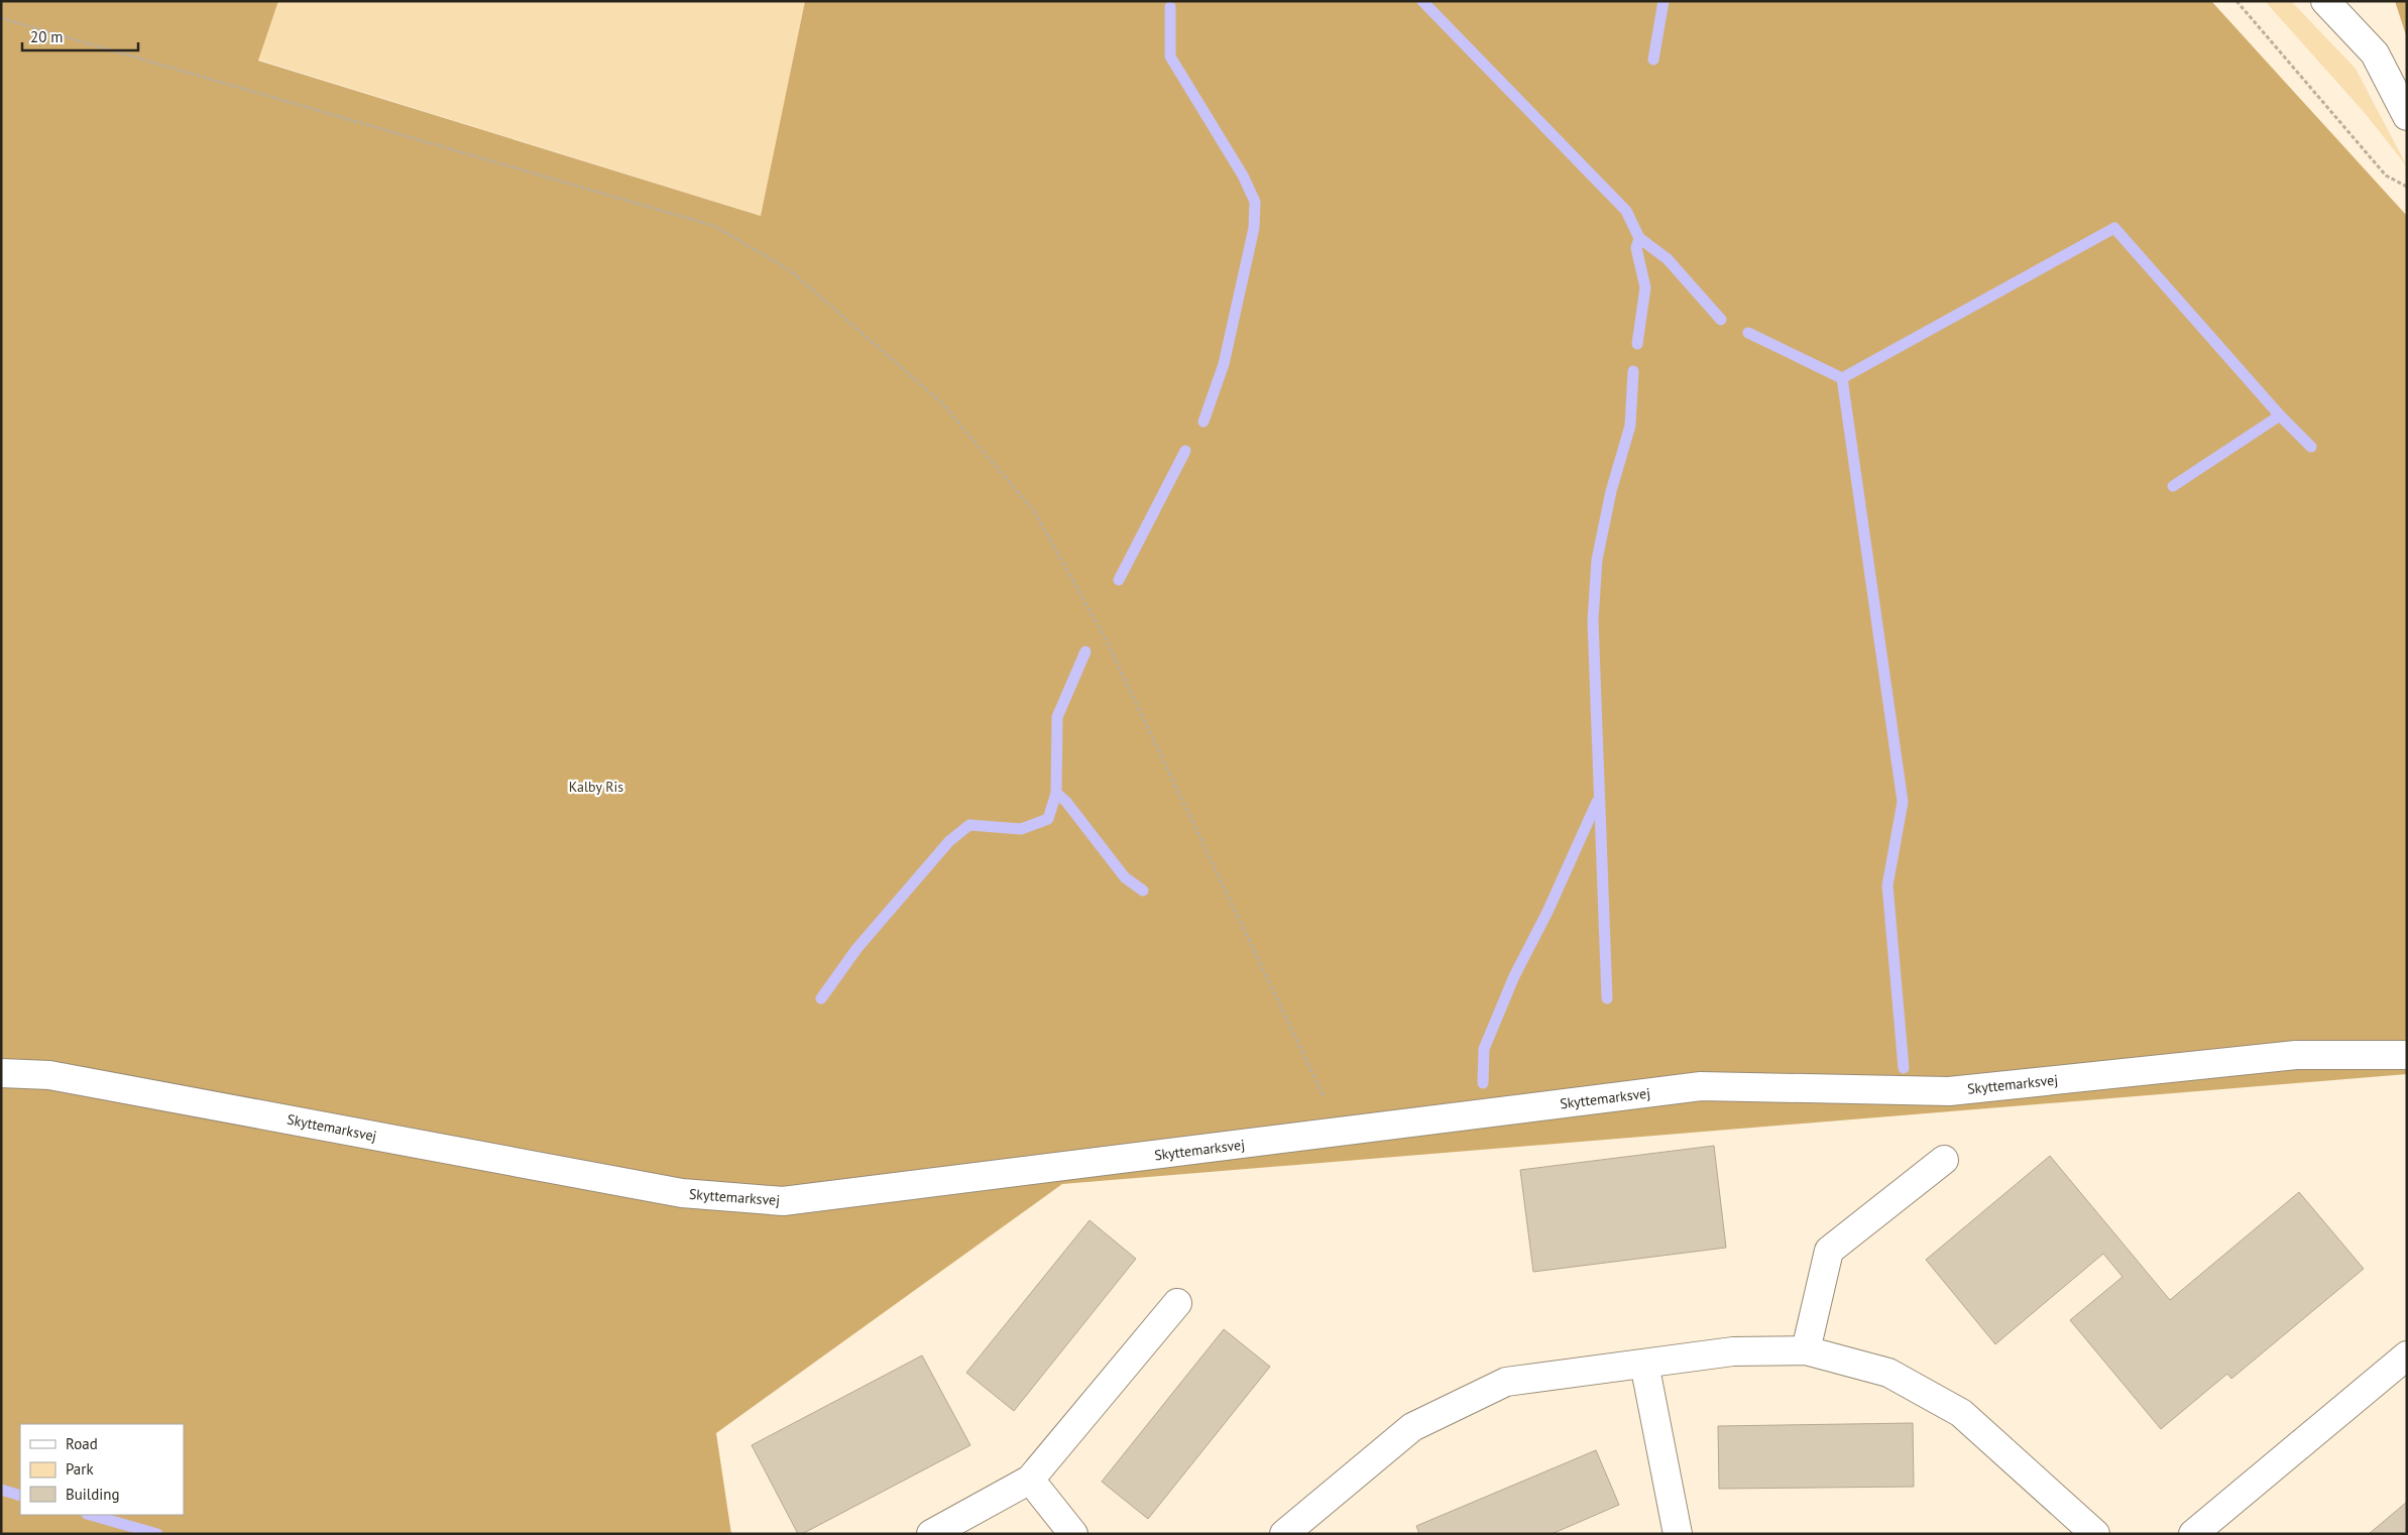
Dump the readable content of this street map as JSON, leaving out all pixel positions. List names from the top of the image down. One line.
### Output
{"streets":{"street":["Skyttemarksvej"]},"parks":["Kalby Ris"],"legend":["Road","Park","Building"],"scale_bar":"20 m"}
